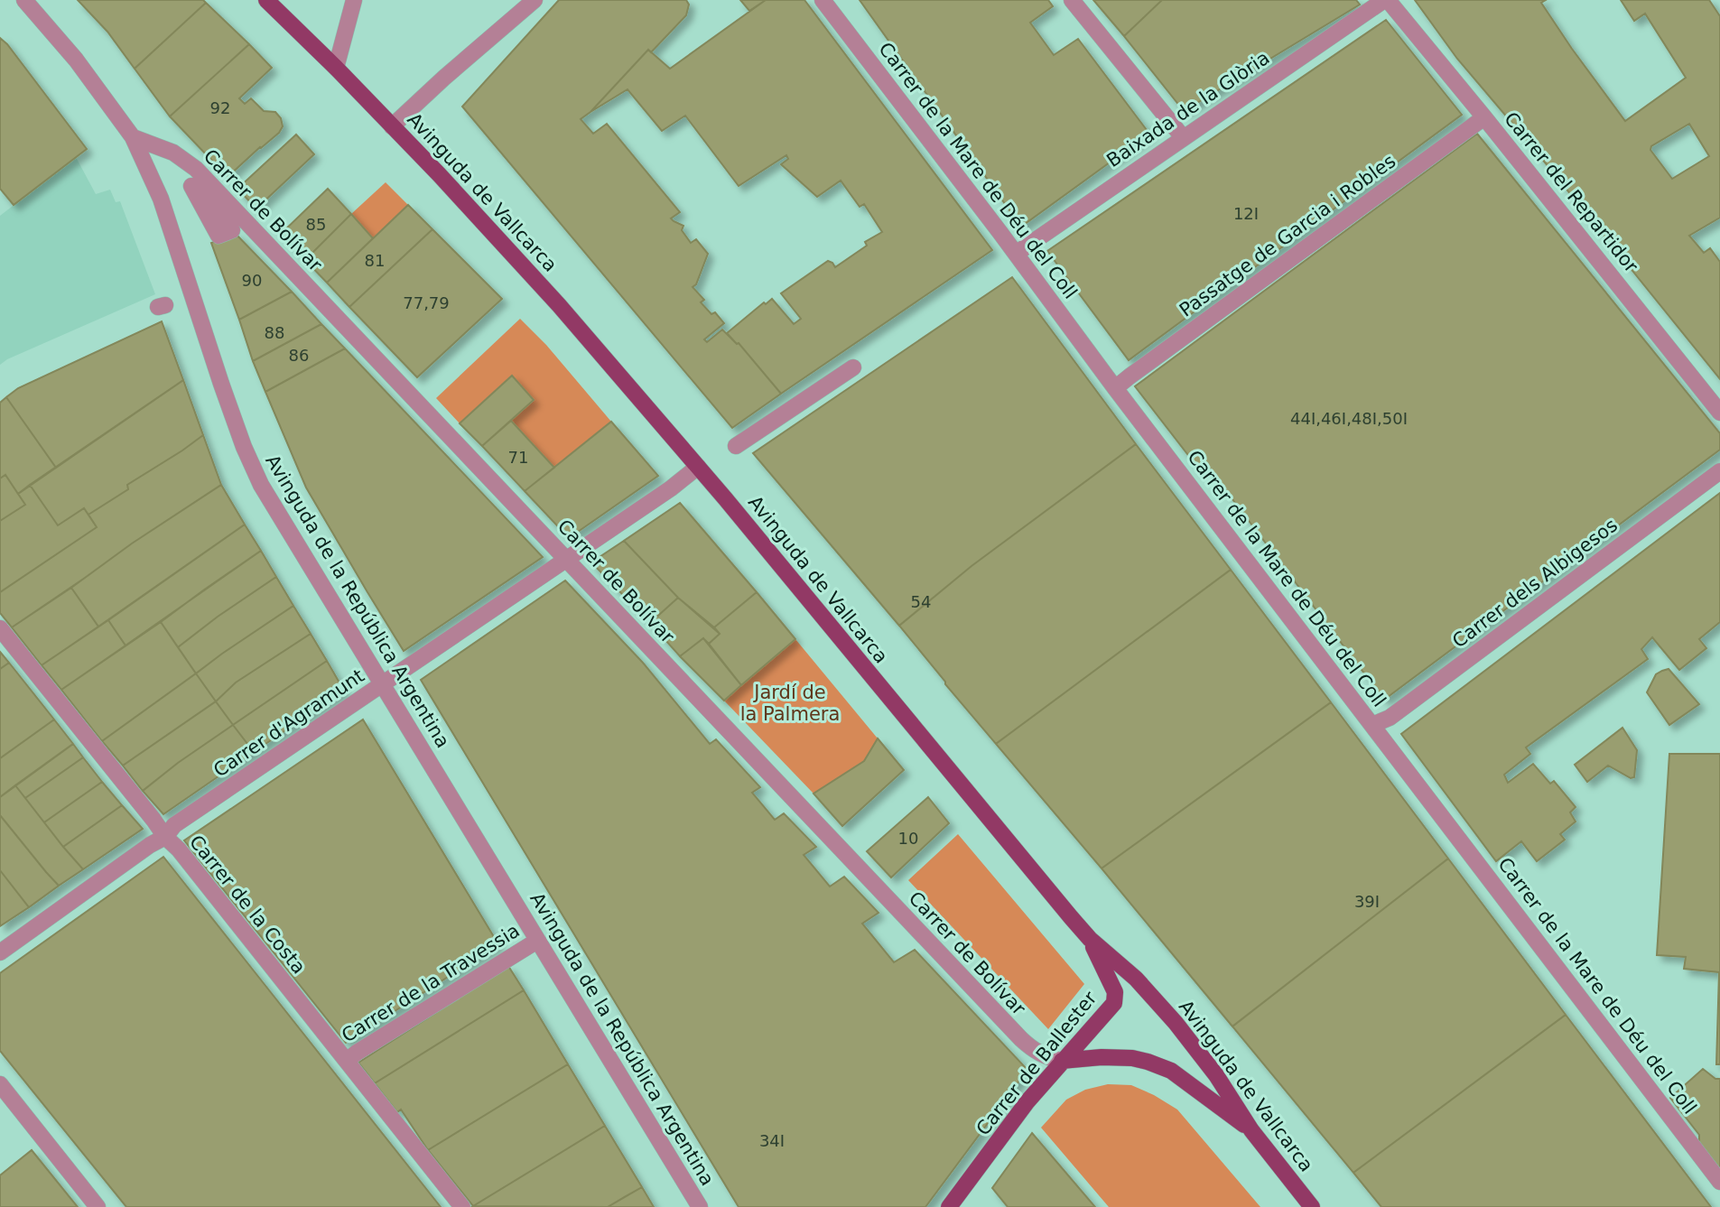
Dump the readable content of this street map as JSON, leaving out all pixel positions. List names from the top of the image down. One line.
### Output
{"streets":{"main road":["Avinguda de Vallcarca","Carrer de Ballester"],"street":["Baixada de la Glòria","Carrer de la Mare de Déu del Coll","Carrer del Repartidor","Carrer de Bolívar","Passatge de Garcia i Robles","Carrer dels Albigesos","Avinguda de la República Argentina","Carrer d'Agramunt","Carrer de la Costa","Carrer de la Travessia"]},"crossings":[["Baixada de la Glòria","Carrer de la Mare de Déu del Coll"],["Baixada de la Glòria","Carrer del Repartidor"],["Carrer de la Mare de Déu del Coll","Passatge de Garcia i Robles"],["Carrer de la Mare de Déu del Coll","Carrer dels Albigesos"],["Avinguda de Vallcarca","Carrer d'Agramunt"],["Avinguda de Vallcarca","Carrer de Ballester"],["Carrer del Repartidor","Passatge de Garcia i Robles"],["Carrer de Bolívar","Avinguda de la República Argentina"],["Carrer de Bolívar","Carrer d'Agramunt"],["Carrer de Bolívar","Carrer de Ballester"],["Avinguda de la República Argentina","Carrer d'Agramunt"],["Avinguda de la República Argentina","Carrer de la Travessia"],["Carrer d'Agramunt","Carrer de la Costa"],["Carrer de la Costa","Carrer de la Travessia"]],"parks":["Jardí de la Palmera"],"house_numbers":["92","12I","85","81","90","77,79","88","86","44I,46I,48I,50I","71","54","10","39I","34I"]}
